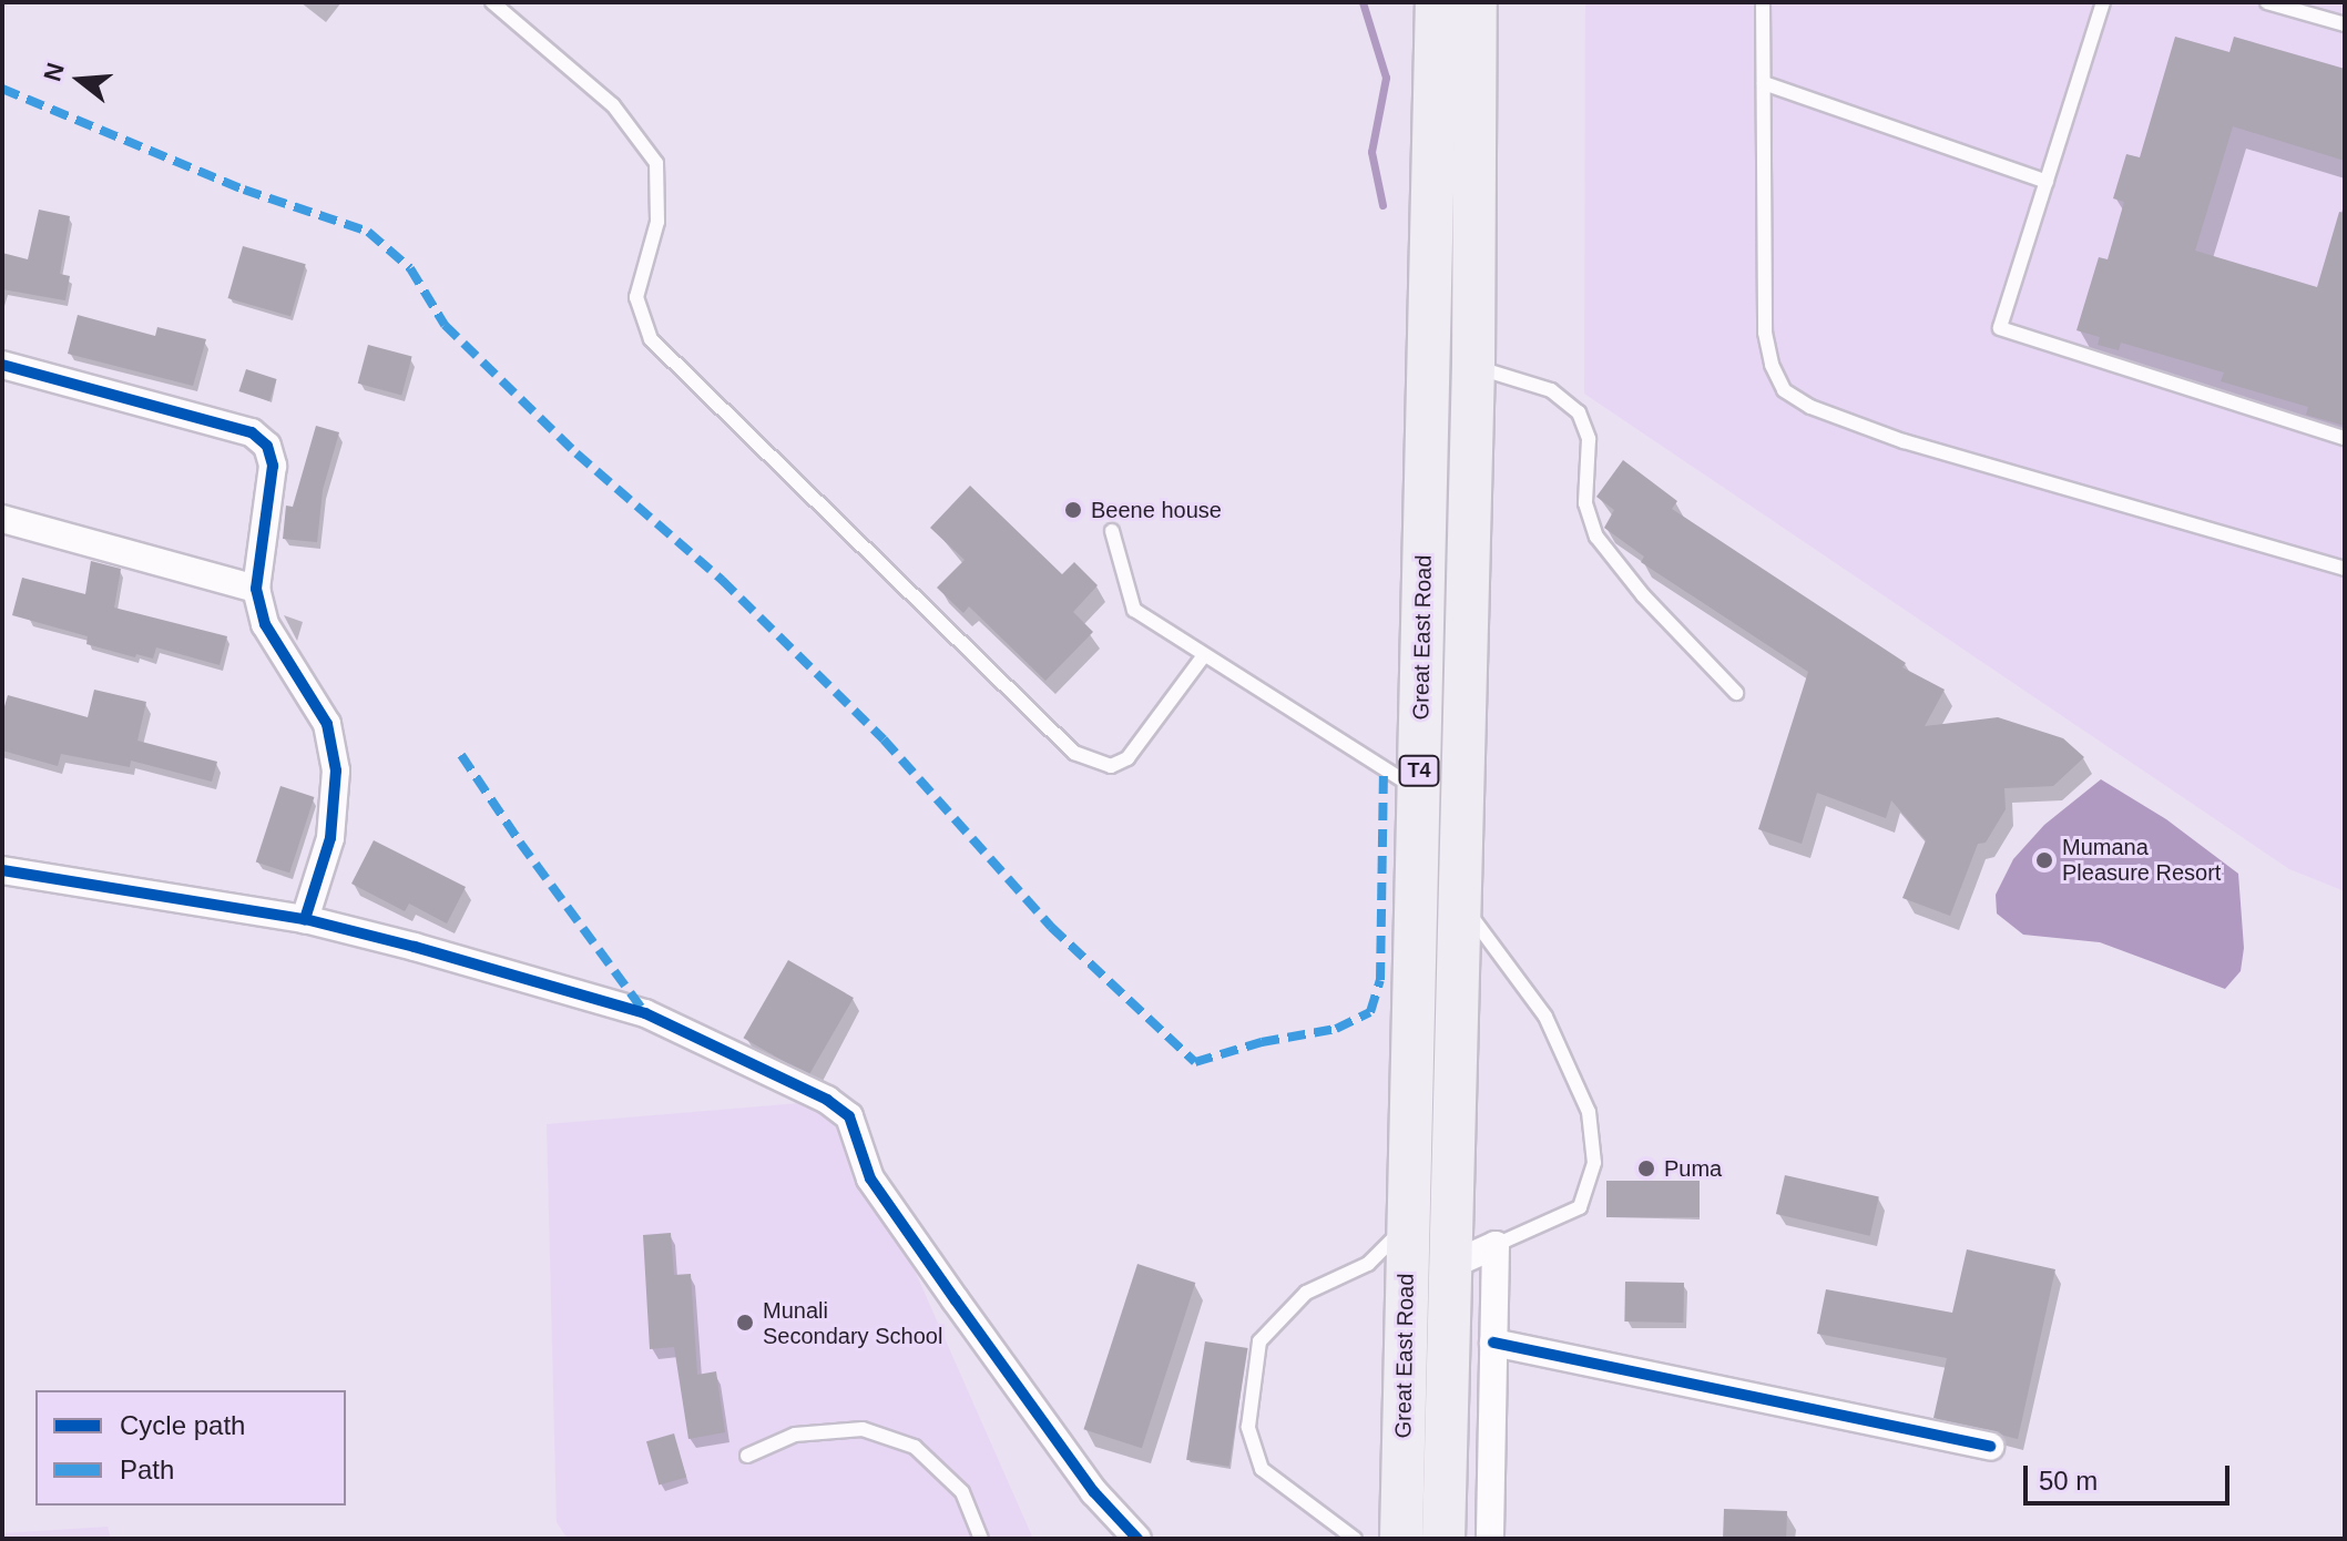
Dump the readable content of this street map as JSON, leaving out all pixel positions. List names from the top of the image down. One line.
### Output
{"streets":{"main road":["Great East Road","T4"]},"places":["Beene house","Mumana Pleasure Resort","Puma","Munali Secondary School"],"legend":["Cycle path","Path"],"scale_bar":"50 m","north":"left"}
